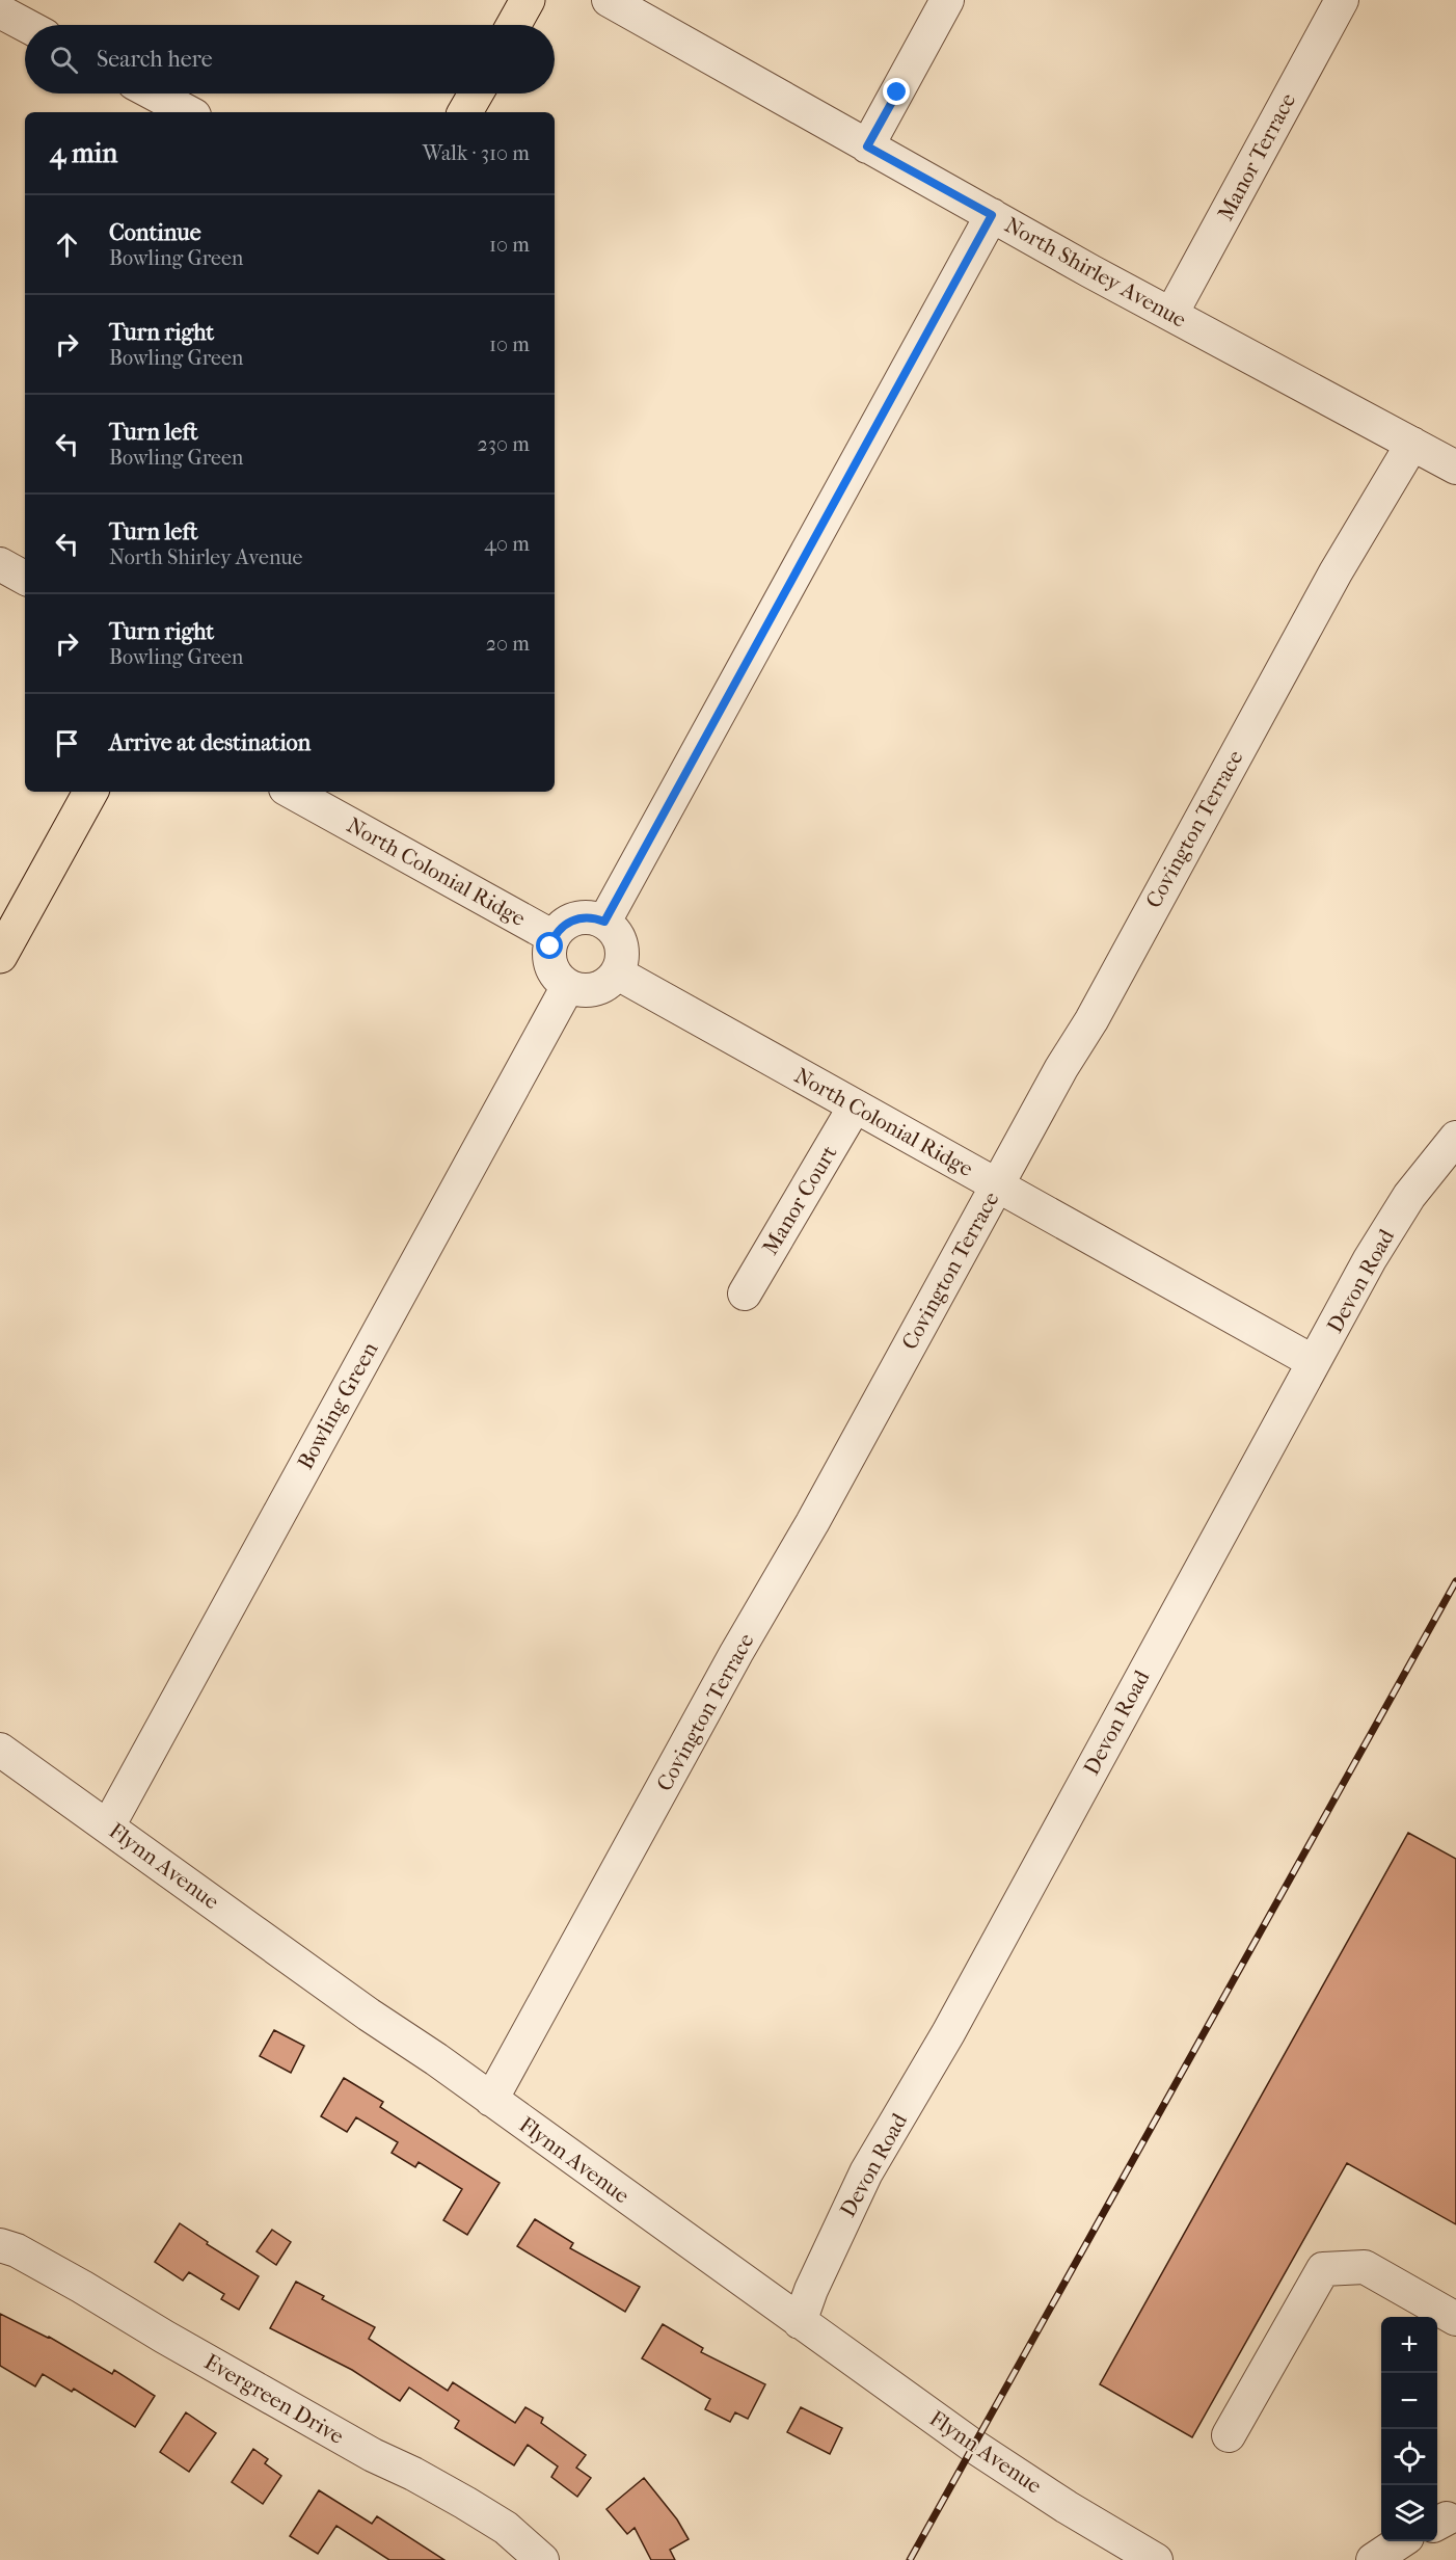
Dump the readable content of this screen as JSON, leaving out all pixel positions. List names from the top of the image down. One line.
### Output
{"streets":{"street":["Manor Terrace","North Shirley Avenue","Covington Terrace","North Colonial Ridge","Manor Court","Devon Road","Bowling Green","Flynn Avenue","Evergreen Drive"]},"crossings":[["Manor Terrace","North Shirley Avenue"],["North Shirley Avenue","Covington Terrace"],["Covington Terrace","North Colonial Ridge"],["Covington Terrace","Flynn Avenue"],["North Colonial Ridge","Manor Court"],["North Colonial Ridge","Devon Road"],["North Colonial Ridge","Bowling Green"],["Devon Road","Flynn Avenue"],["Bowling Green","Flynn Avenue"]],"page":{"search":"Search here","heading":["4 min","Walk · 310 m"],"list":[["Continue","Bowling Green","10 m"],["Turn right","Bowling Green","10 m"],["Turn left","Bowling Green","230 m"],["Turn left","North Shirley Avenue","40 m"],["Turn right","Bowling Green","20 m"],"Arrive at destination"],"map_buttons":["+","−"]}}
